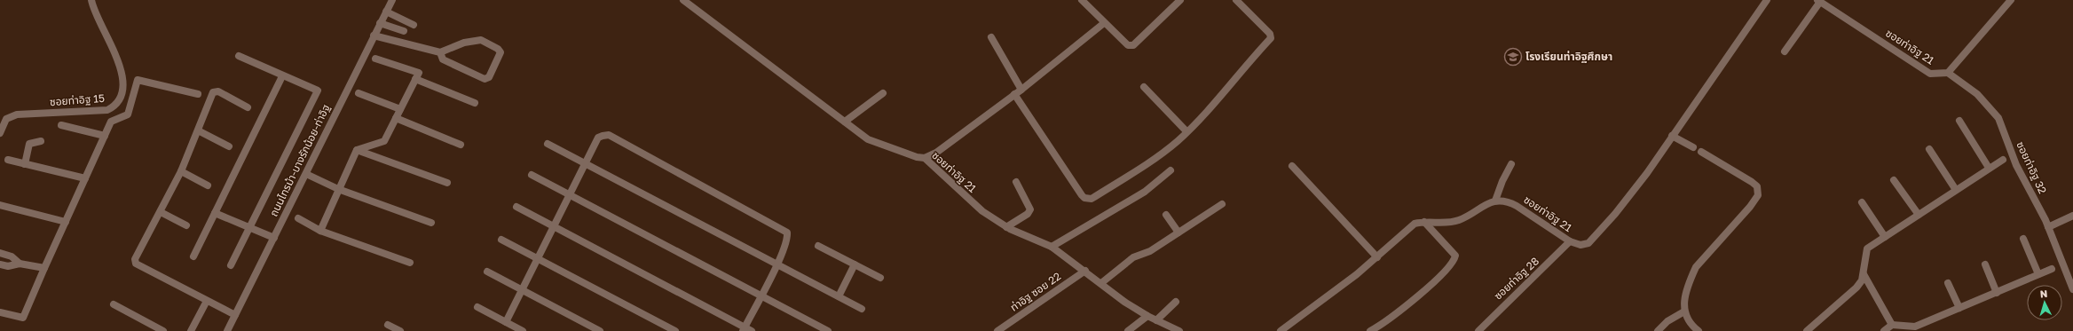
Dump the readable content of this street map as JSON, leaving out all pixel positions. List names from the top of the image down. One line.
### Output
{"streets":{"street":["ซอยท่าอิฐ 21","ซอยท่าอิฐ 15","ถนนไทรม้า-บางรักน้อย-ท่าอิฐ","ซอยท่าอิฐ 32","ซอยท่าอิฐ 28","ท่าอิฐ ซอย 22"]},"crossings":[["ซอยท่าอิฐ 21","ซอยท่าอิฐ 32"],["ซอยท่าอิฐ 21","ซอยท่าอิฐ 28"],["ซอยท่าอิฐ 21","ท่าอิฐ ซอย 22"]],"places":{"school or university":["โรงเรียนท่าอิฐศึกษา"]},"north":"top"}
